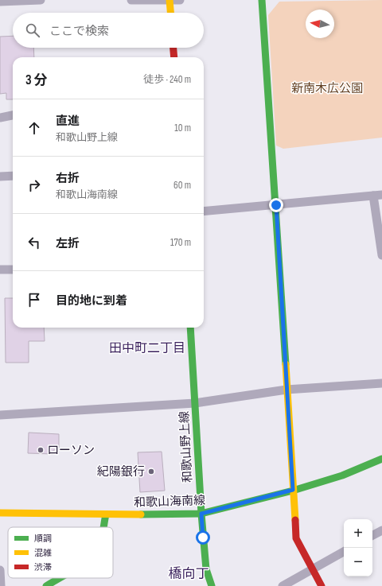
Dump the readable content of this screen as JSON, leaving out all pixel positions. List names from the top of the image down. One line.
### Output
{"streets":{"street":["和歌山野上線","和歌山海南線"]},"crossings":[["和歌山野上線","和歌山海南線"]],"districts":["田中町二丁目","橋向丁"],"parks":["新南木広公園"],"places":["ローソン","紀陽銀行"],"legend":["順調","混雑","渋滞"],"north":"left","page":{"search":"ここで検索","heading":["3 分","徒歩 · 240 m"],"list":[["直進","和歌山野上線","10 m"],["右折","和歌山海南線","60 m"],["左折","170 m"],"目的地に到着"],"map_buttons":["+","−"]}}
